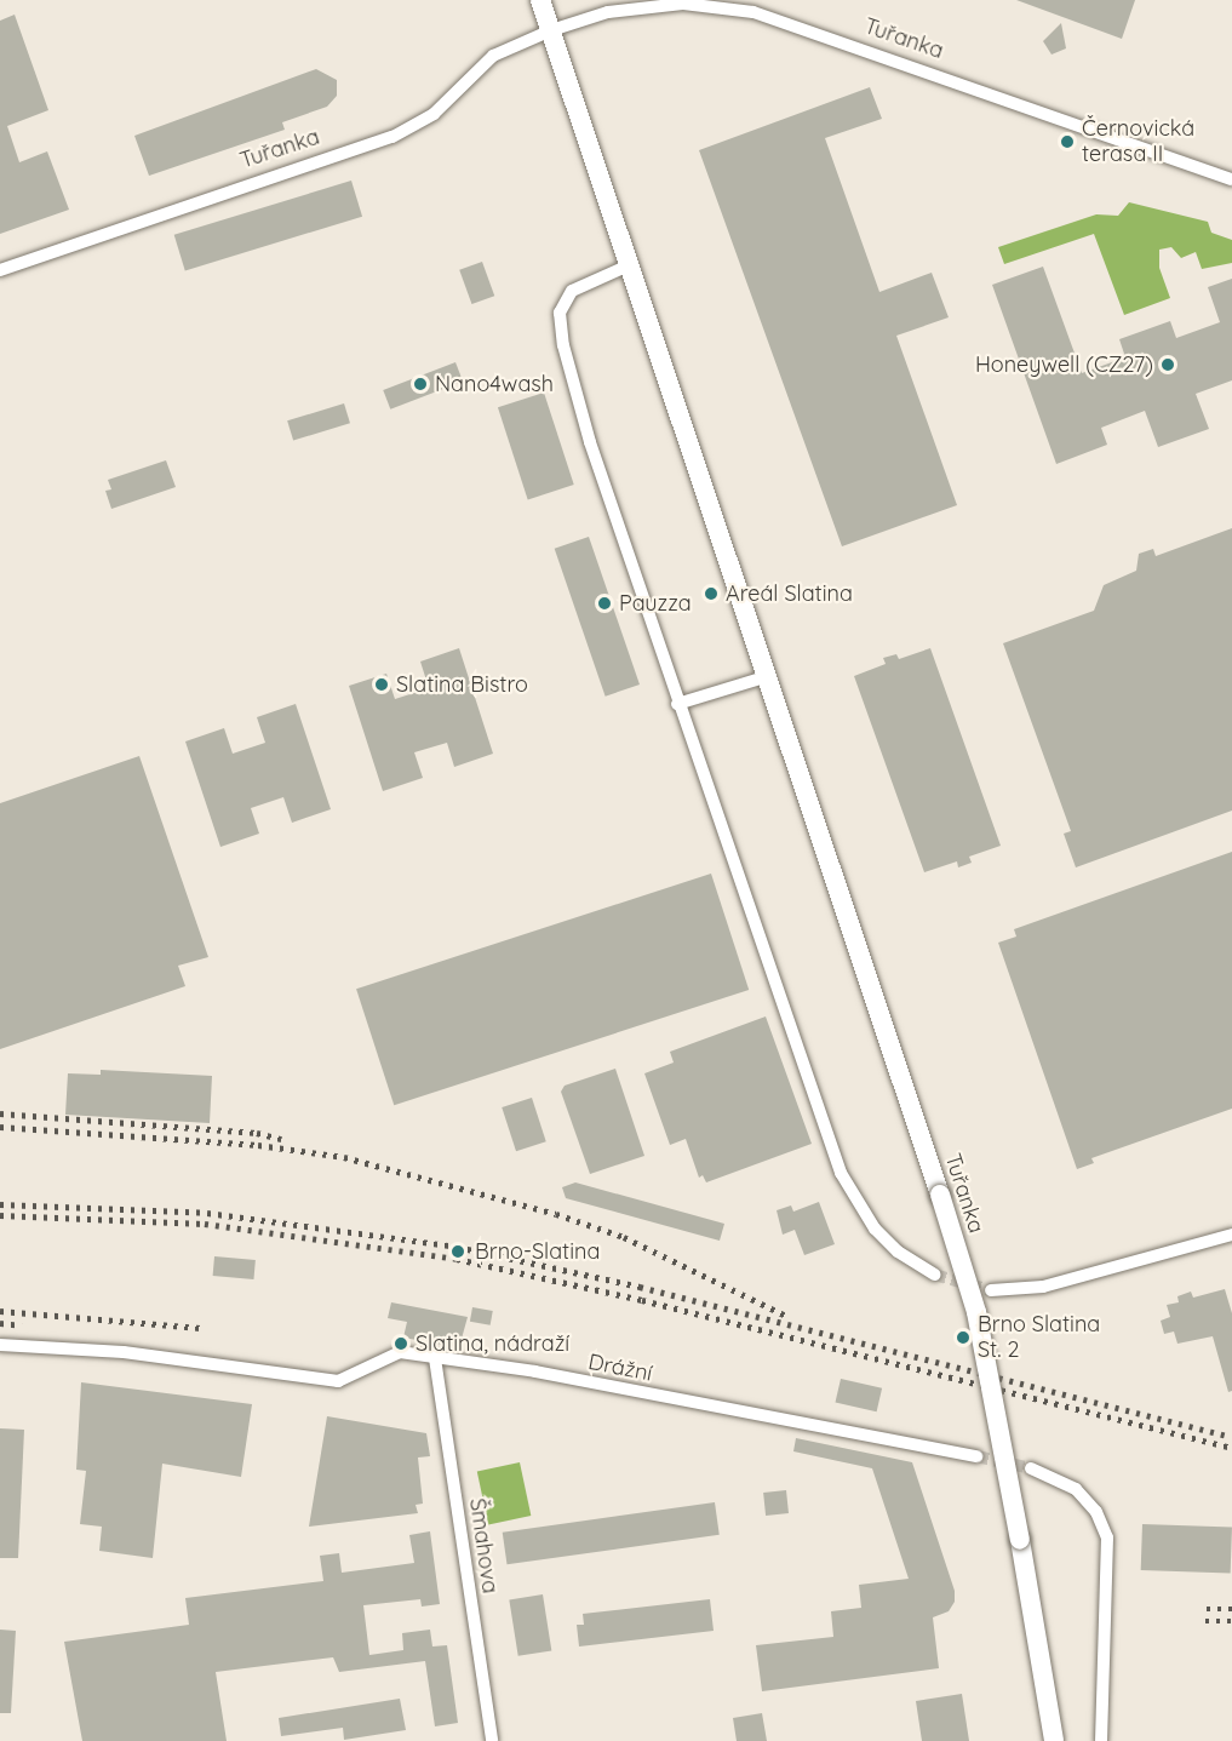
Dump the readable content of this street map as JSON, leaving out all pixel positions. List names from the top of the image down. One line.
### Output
{"streets":{"street":["Tuřanka","Drážní","Šmahova"]},"crossings":[["Drážní","Šmahova"]],"places":["Černovická terasa II","Honeywell (CZ27)","Nano4wash","Areál Slatina","Pauzza","Slatina Bistro","Brno-Slatina","Brno Slatina St. 2","Slatina, nádraží"]}
